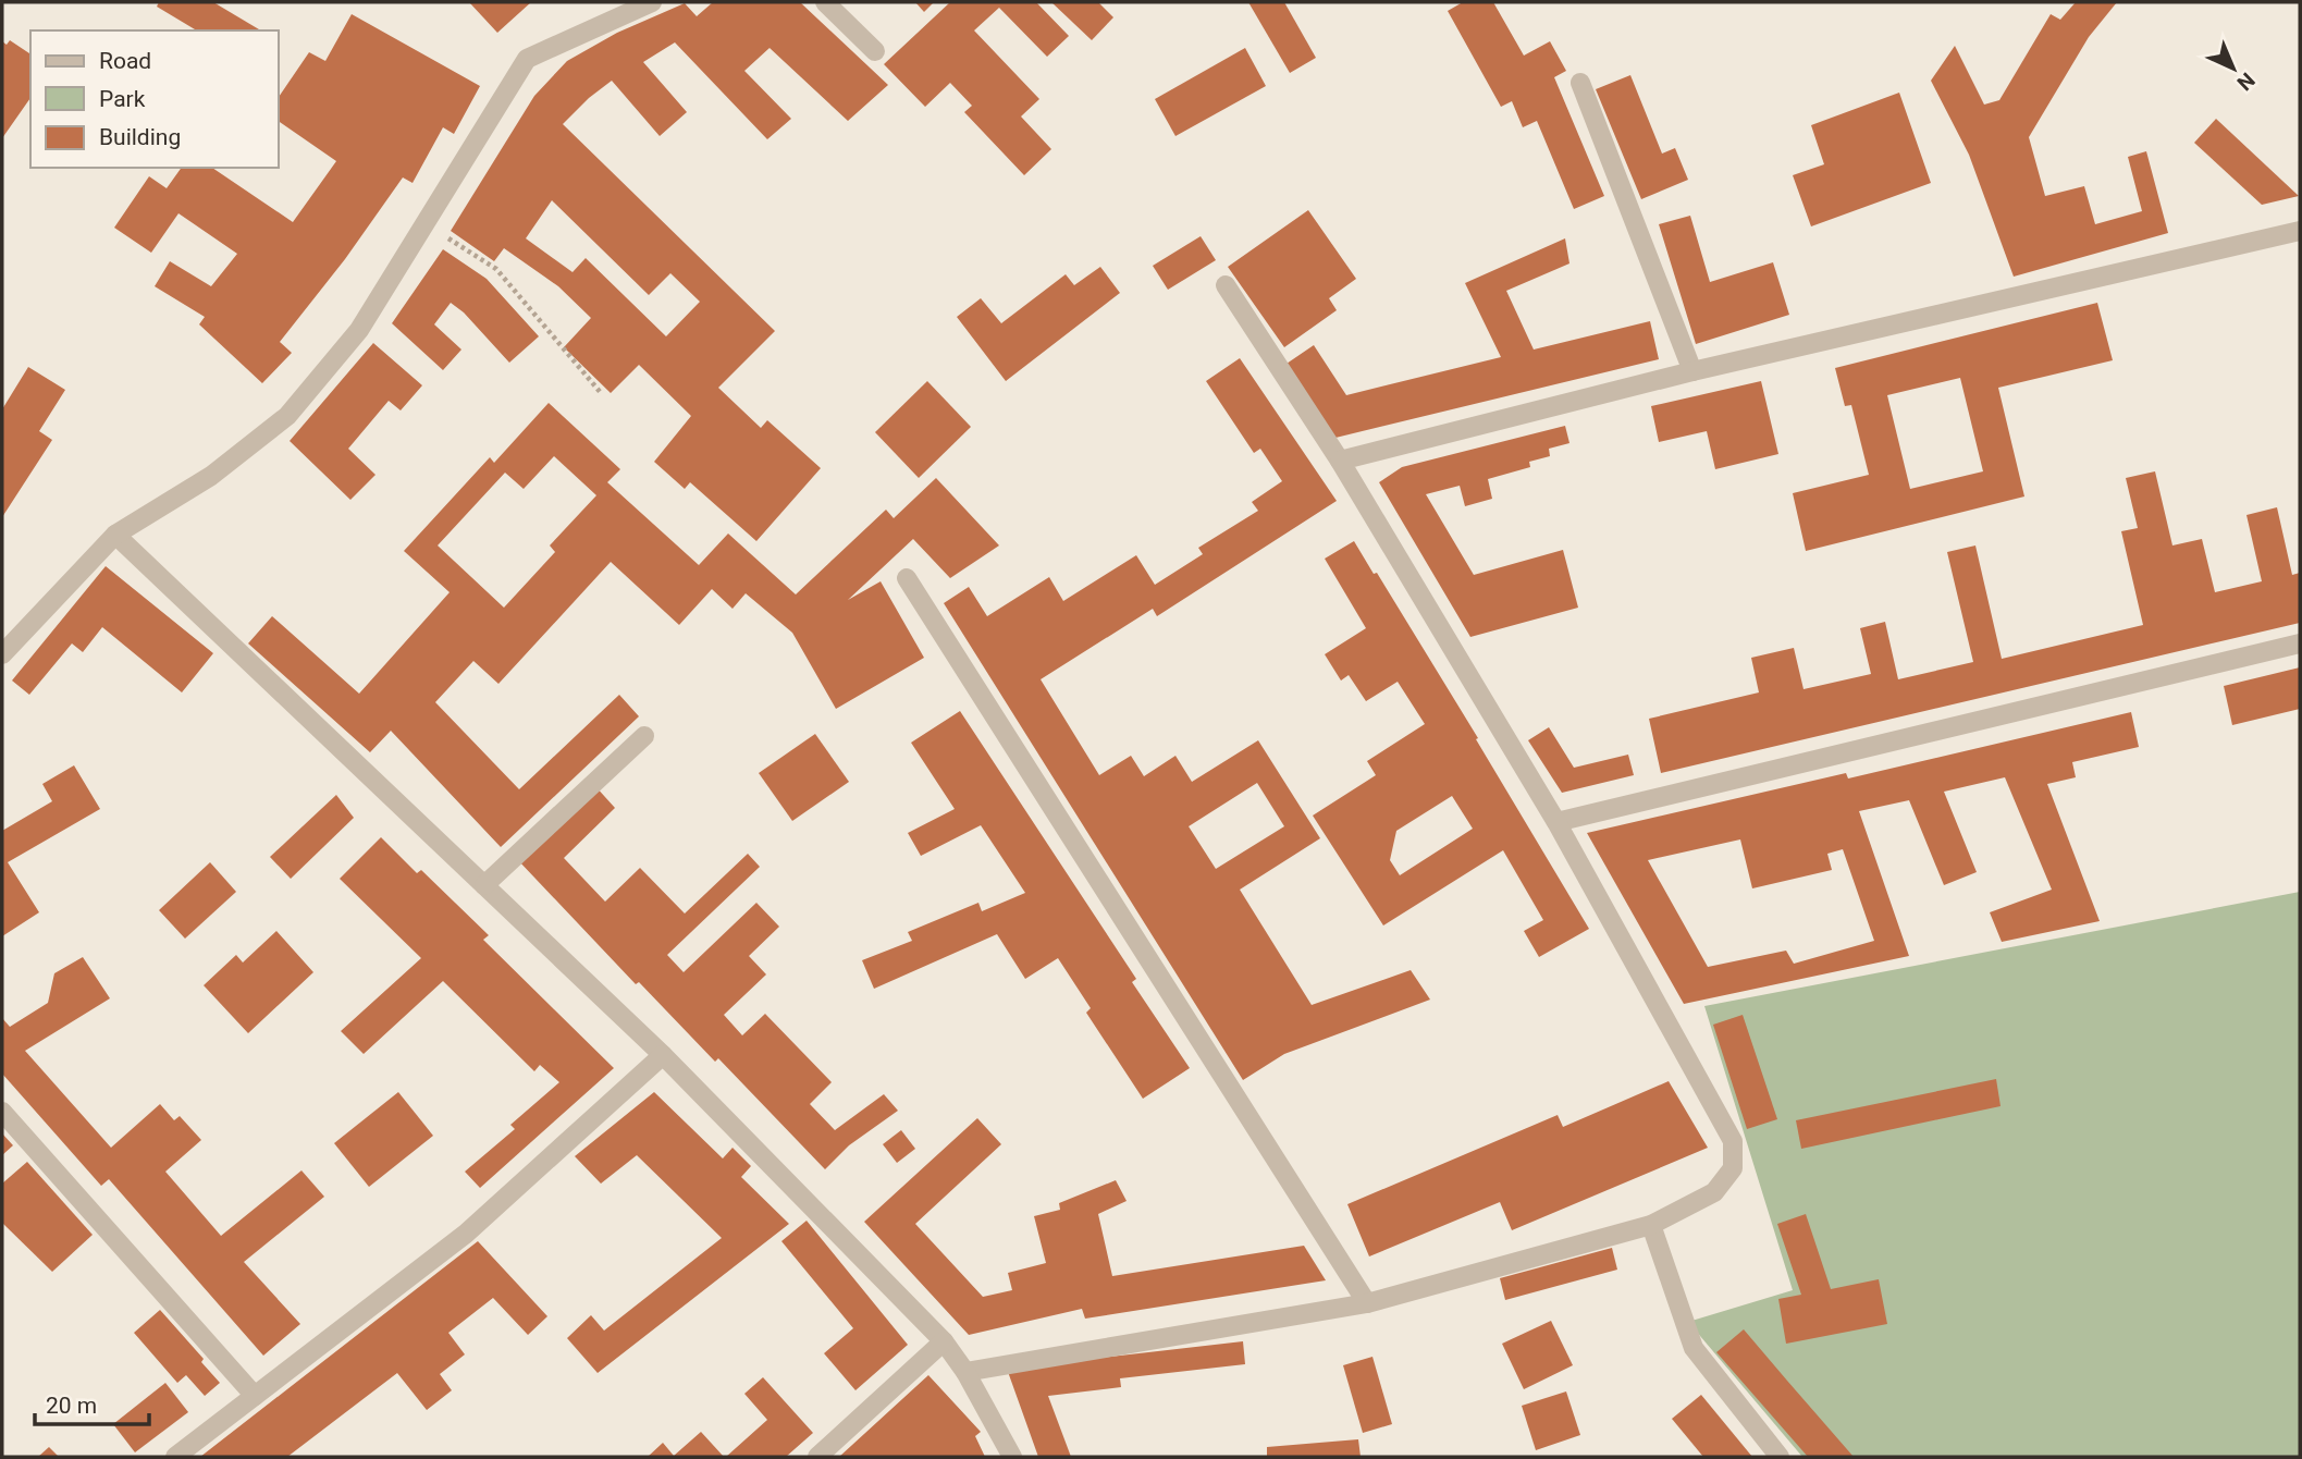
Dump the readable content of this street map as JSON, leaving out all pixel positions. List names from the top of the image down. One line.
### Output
{"legend":["Road","Park","Building"],"scale_bar":"20 m","north":"bottom right"}
